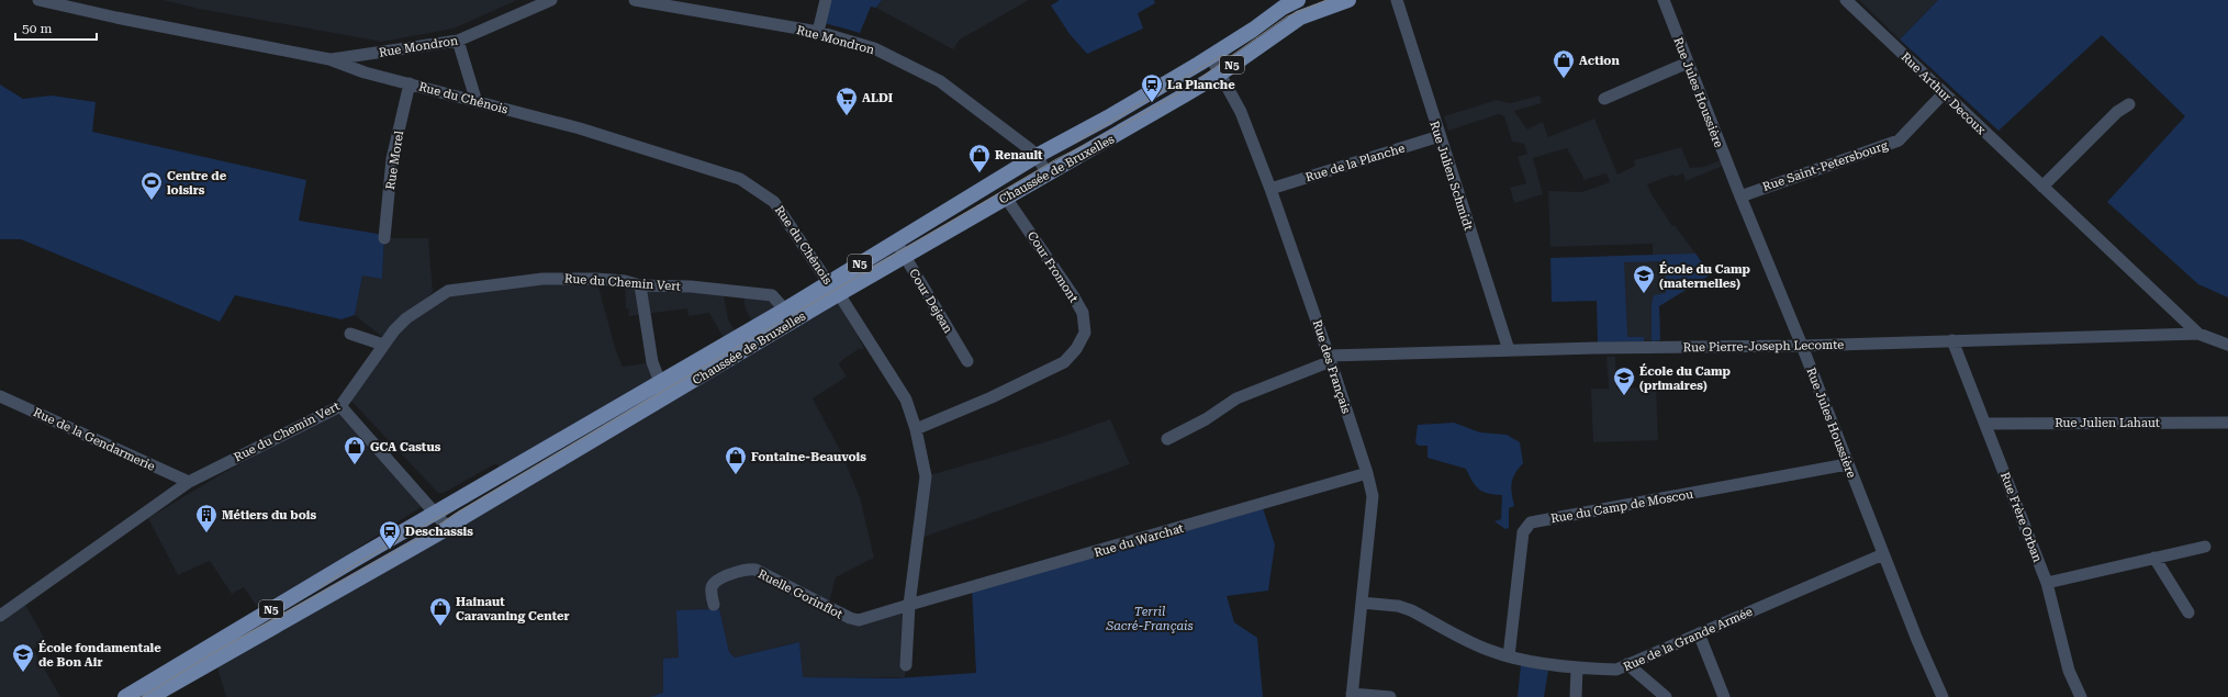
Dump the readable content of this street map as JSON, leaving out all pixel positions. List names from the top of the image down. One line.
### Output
{"streets":{"main road":["N5","Chaussée de Bruxelles"],"street":["Rue Mondron","Rue Jules Houssière","Rue Arthur Decoux","Rue du Chênois","Rue Morel","Rue de la Planche","Rue Saint-Petersbourg","Rue Julien Schmidt","Cour Fromont","Rue du Chemin Vert","Cour Dejean","Rue Pierre-Joseph Lecomte","Rue des Français","Rue Julien Lahaut","Rue de la Gendarmerie","Rue du Camp de Moscou","Rue Frère Orban","Rue du Warchat","Ruelle Gorinflot","Rue de la Grande Armée"]},"crossings":[["Rue Mondron","Rue du Chênois"],["Rue Mondron","Chaussée de Bruxelles"],["Rue Jules Houssière","Rue Saint-Petersbourg"],["Rue Jules Houssière","Rue Pierre-Joseph Lecomte"],["Rue Jules Houssière","Rue du Camp de Moscou"],["Rue Jules Houssière","Rue de la Grande Armée"],["Rue Arthur Decoux","Rue Saint-Petersbourg"],["Rue Arthur Decoux","Rue Pierre-Joseph Lecomte"],["Rue du Chênois","Rue Morel"],["Rue du Chênois","Chaussée de Bruxelles"],["Rue de la Planche","Rue Julien Schmidt"],["Rue de la Planche","Rue des Français"],["Chaussée de Bruxelles","Cour Fromont"],["Chaussée de Bruxelles","Rue du Chemin Vert"],["Chaussée de Bruxelles","Cour Dejean"],["Chaussée de Bruxelles","Rue des Français"],["Rue Julien Schmidt","Rue Pierre-Joseph Lecomte"],["Rue du Chemin Vert","Rue de la Gendarmerie"],["Rue Pierre-Joseph Lecomte","Rue des Français"],["Rue Pierre-Joseph Lecomte","Rue Frère Orban"],["Rue des Français","Rue du Warchat"],["Rue des Français","Rue de la Grande Armée"],["Rue Julien Lahaut","Rue Frère Orban"],["Rue du Camp de Moscou","Rue de la Grande Armée"],["Rue du Warchat","Ruelle Gorinflot"]],"parks":["Terril Sacré-Français"],"places":{"shop":["Action","Renault","GCA Castus","Fontaine-Beauvois","Hainaut Caravaning Center"],"station":["La Planche","Deschassis"],"supermarket":["ALDI"],"sports":["Centre de loisirs"],"school or university":["École du Camp (maternelles)","École du Camp (primaires)","École fondamentale de Bon Air"],"building":["Métiers du bois"]},"scale_bar":"50 m"}
